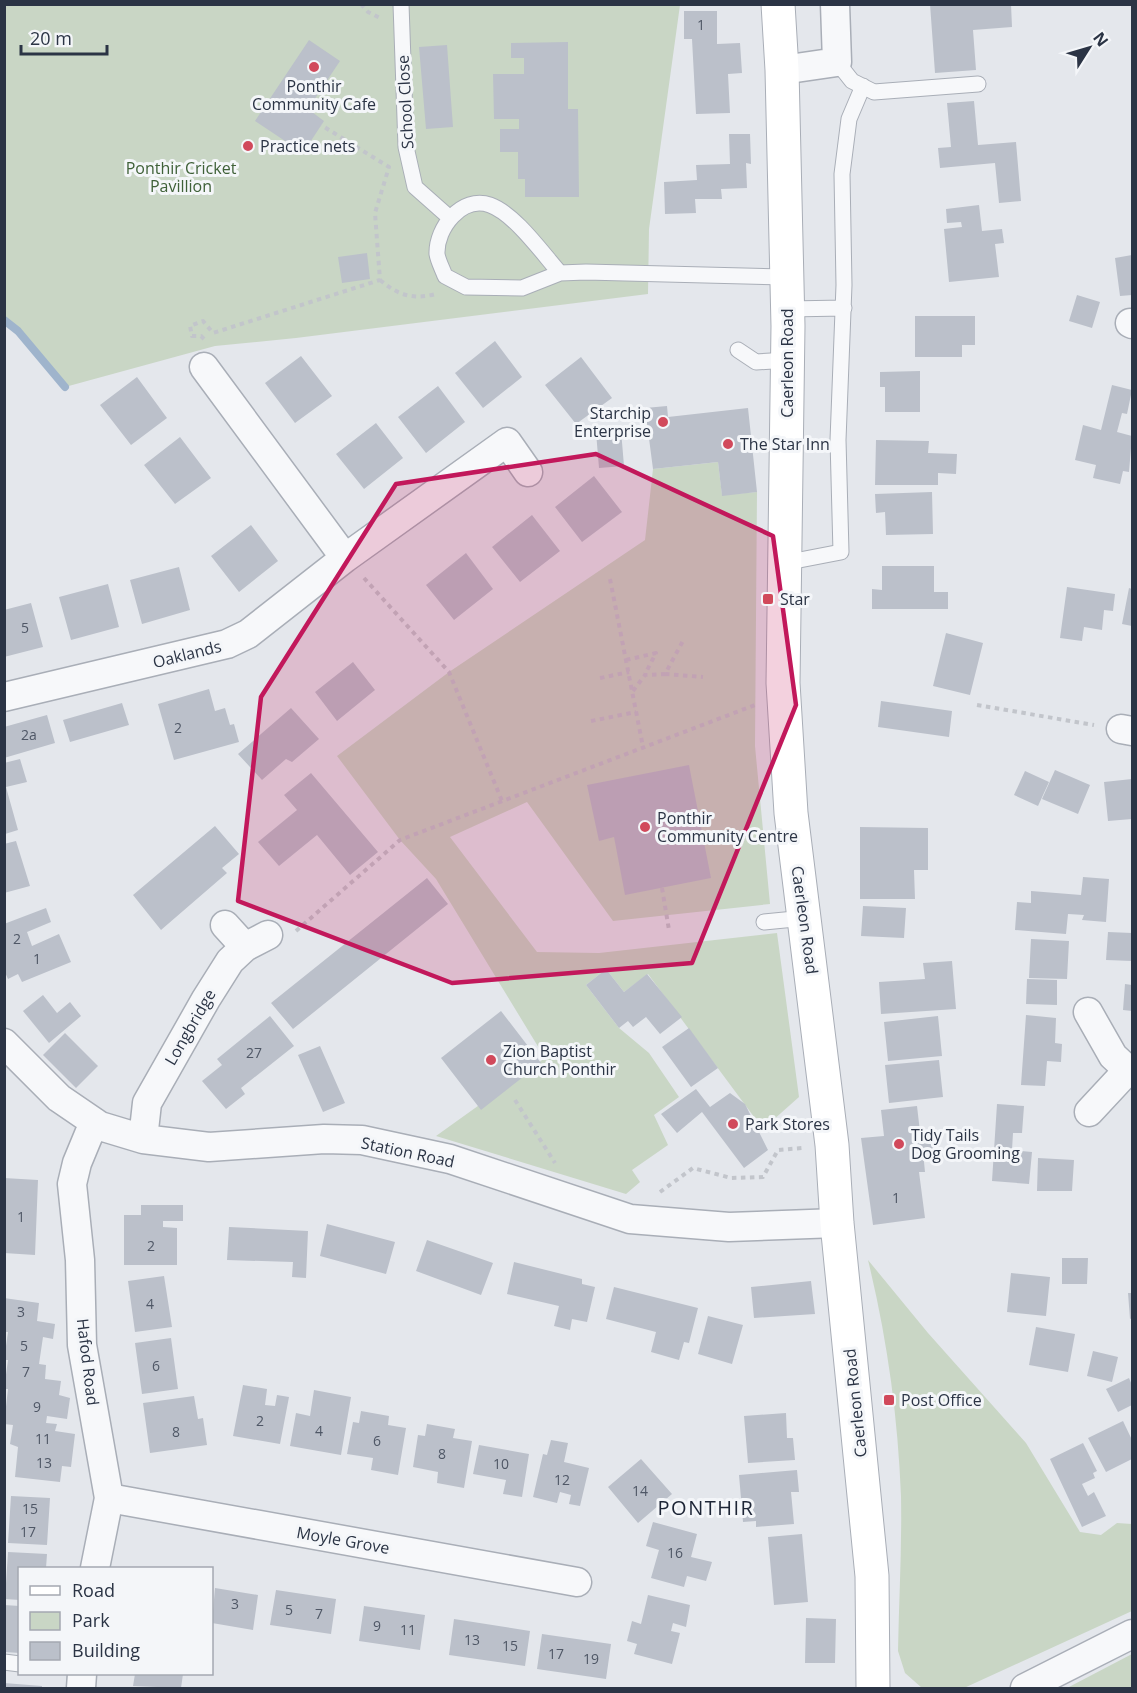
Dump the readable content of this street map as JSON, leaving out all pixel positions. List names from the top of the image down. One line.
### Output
{"streets":{"main road":["Caerleon Road"],"street":["Oaklands","Longbridge","Station Road","Hafod Road","Moyle Grove"],"lane":["School Close"]},"crossings":[["Caerleon Road","Station Road"],["Longbridge","Station Road"],["Station Road","Hafod Road"],["Hafod Road","Moyle Grove"]],"districts":["PONTHIR"],"parks":["Ponthir Cricket Pavillion"],"places":{"other":["Ponthir Community Cafe","Practice nets","Starchip Enterprise","The Star Inn","Ponthir Community Centre","Zion Baptist Church Ponthir","Park Stores","Tidy Tails Dog Grooming"],"transit":["Star","Post Office"]},"house_numbers":["1","5","2","2a","2","1","27","1","1","2","4","3","5","6","7","9","2","4","8","11","6","8","13","10","12","14","15","17","16","3","5","7","9","11","13","15","17","19"],"legend":["Road","Park","Building"],"scale_bar":"20 m","north":"top right"}
